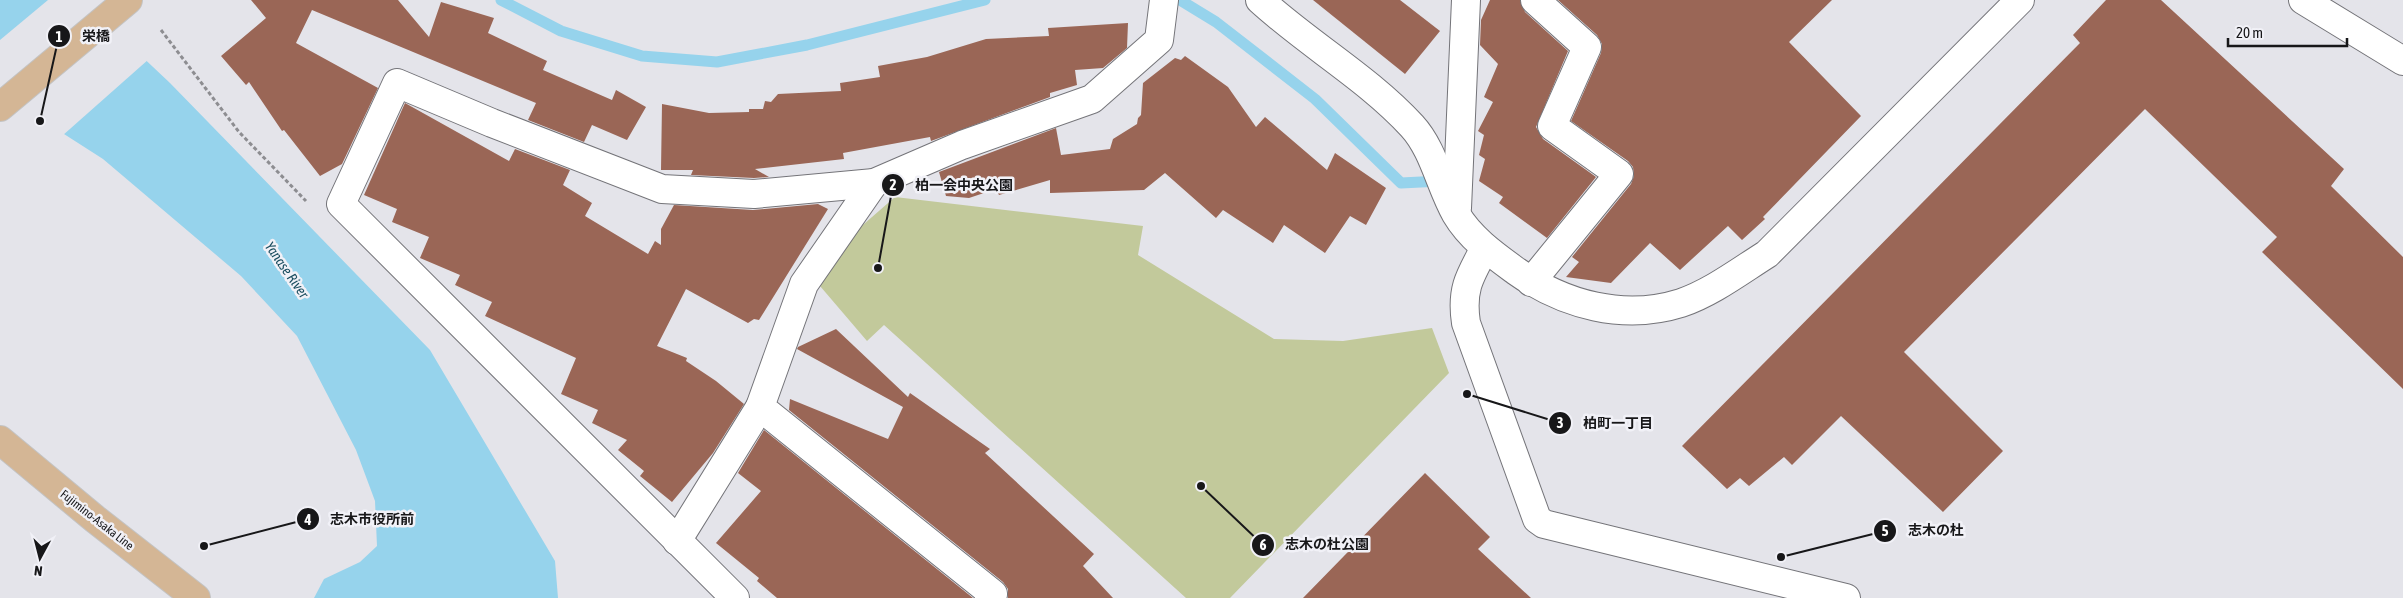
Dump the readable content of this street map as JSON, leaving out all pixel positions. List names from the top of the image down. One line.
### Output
{"streets":{"main road":["Fujimino-Asaka Line"]},"water":["Yanase River"],"places":["栄橋","柏一会中央公園","柏町一丁目","志木の杜公園","志木市役所前","志木の杜"],"scale_bar":"20 m","north":"bottom"}
